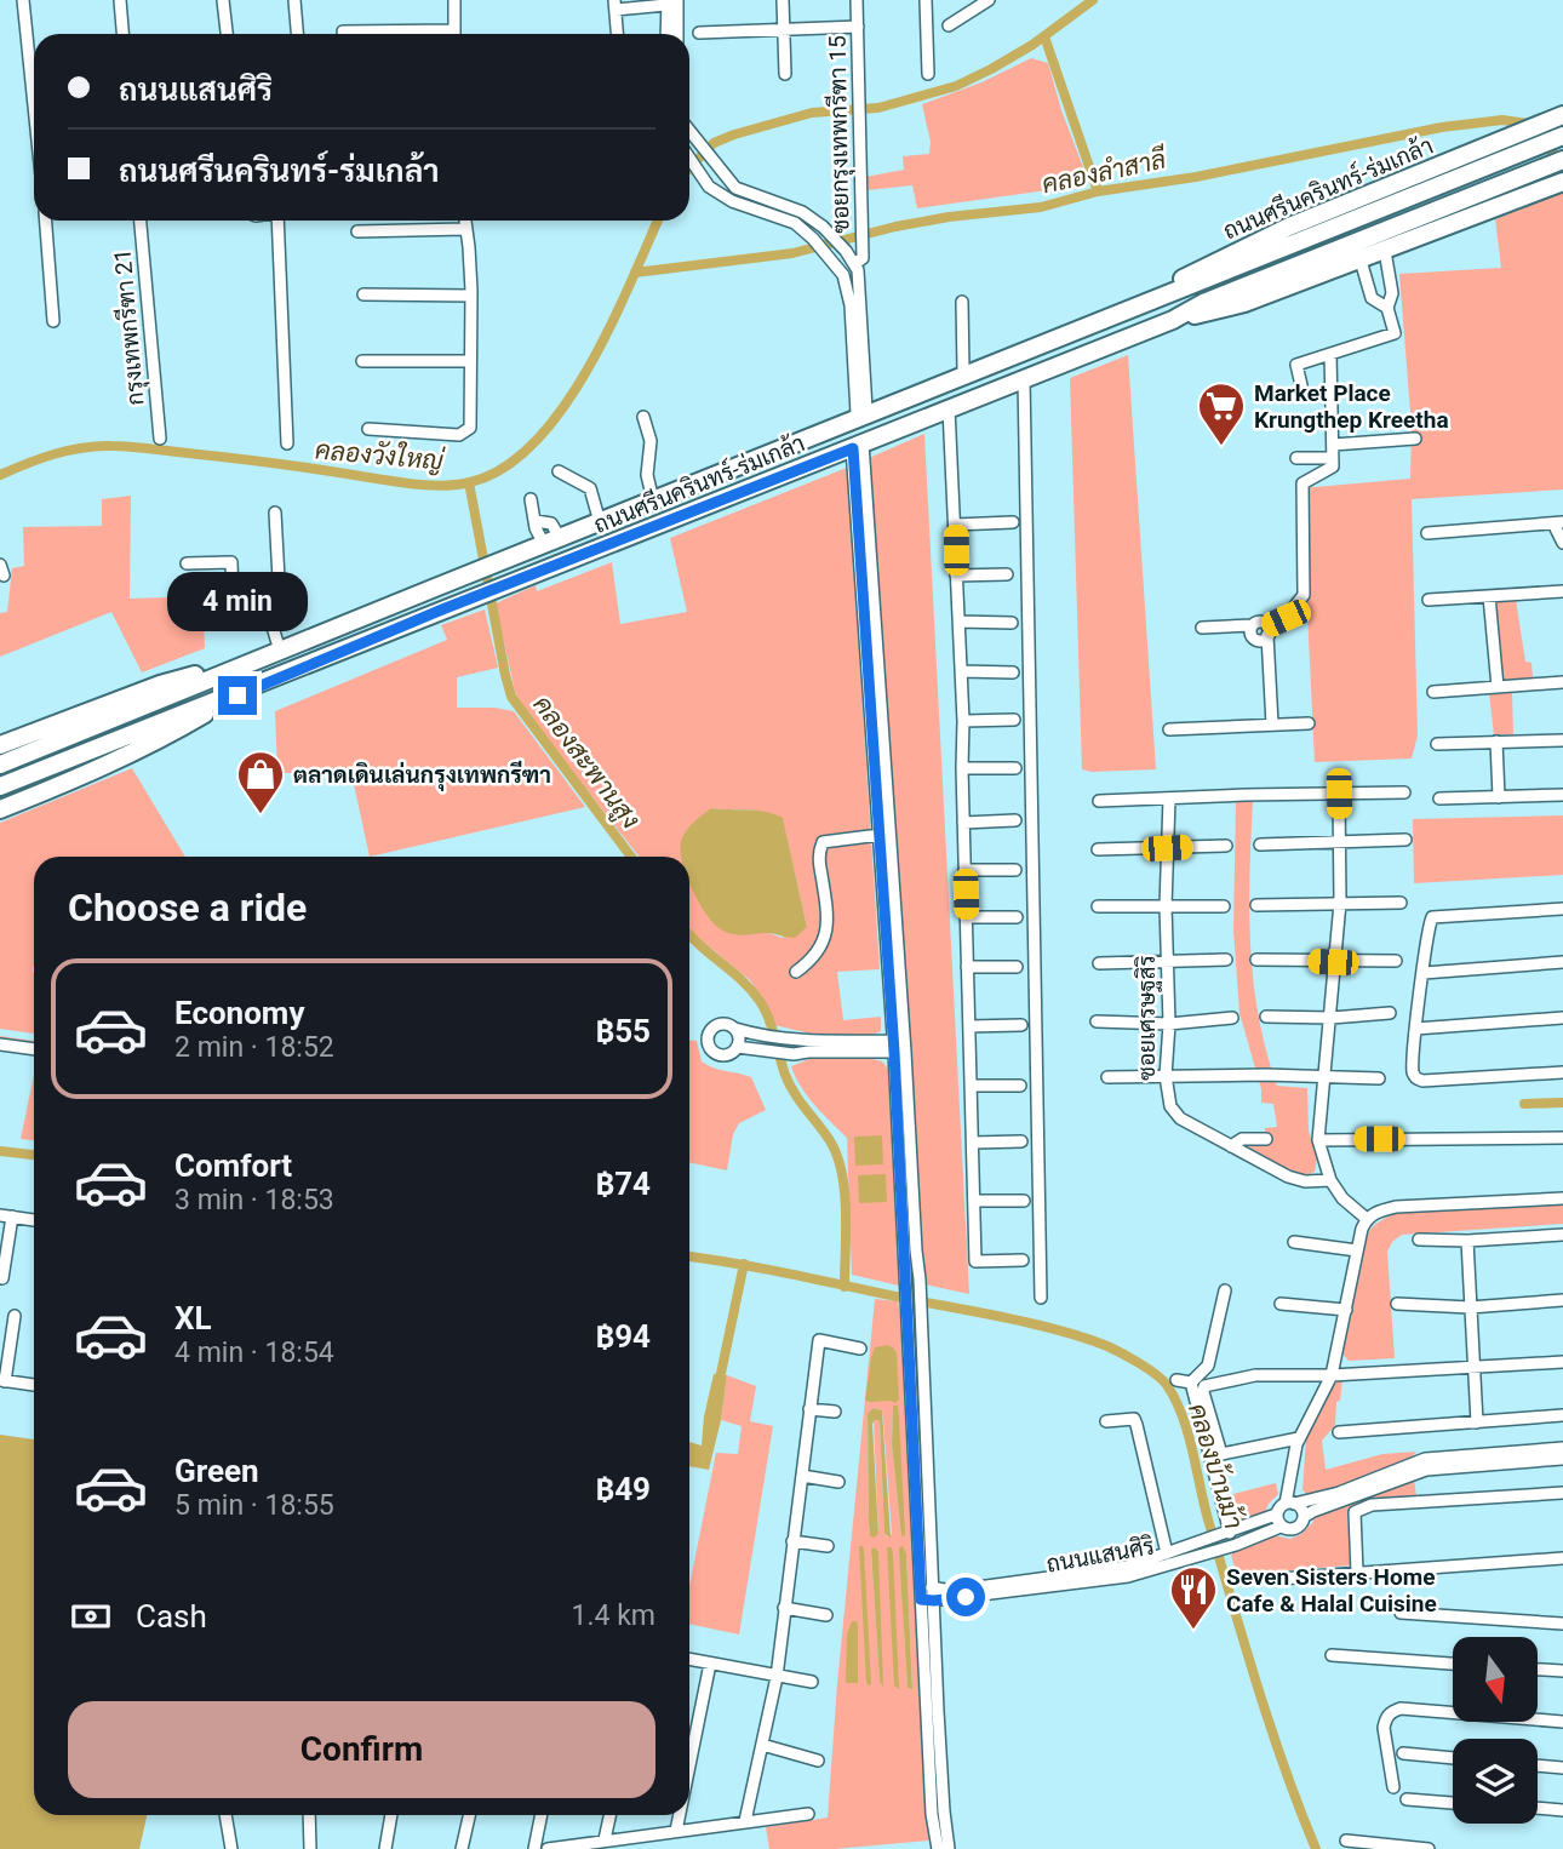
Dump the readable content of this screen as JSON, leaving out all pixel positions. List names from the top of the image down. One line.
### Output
{"streets":{"main road":["ถนนศรีนครินทร์-ร่มเกล้า"],"street":["ซอยกรุงเทพกรีฑา 15","กรุงเทพกรีฑา 21","ซอยเศรษฐสิริ","ถนนแสนศิริ"]},"water":["คลองลำสาลี","คลองวังใหญ่","คลองสะพานสูง","คลองบ้านม้า"],"places":{"supermarket":["Market Place Krungthep Kreetha"],"shop":["ตลาดเดินเล่นกรุงเทพกรีฑา"],"restaurant":["Seven Sisters Home Cafe & Halal Cuisine"]},"north":"bottom","page":{"banner":["ถนนแสนศิริ","ถนนศรีนครินทร์-ร่มเกล้า"],"bubble":"4 min","heading":"Choose a ride","list":[{"name":"Economy","note":"2 min · 18:52","value":"฿55"},{"name":"Comfort","note":"3 min · 18:53","value":"฿74"},{"name":"XL","note":"4 min · 18:54","value":"฿94"},{"name":"Green","note":"5 min · 18:55","value":"฿49"}],"pay":["Cash","1.4 km"],"buttons":"Confirm"}}
